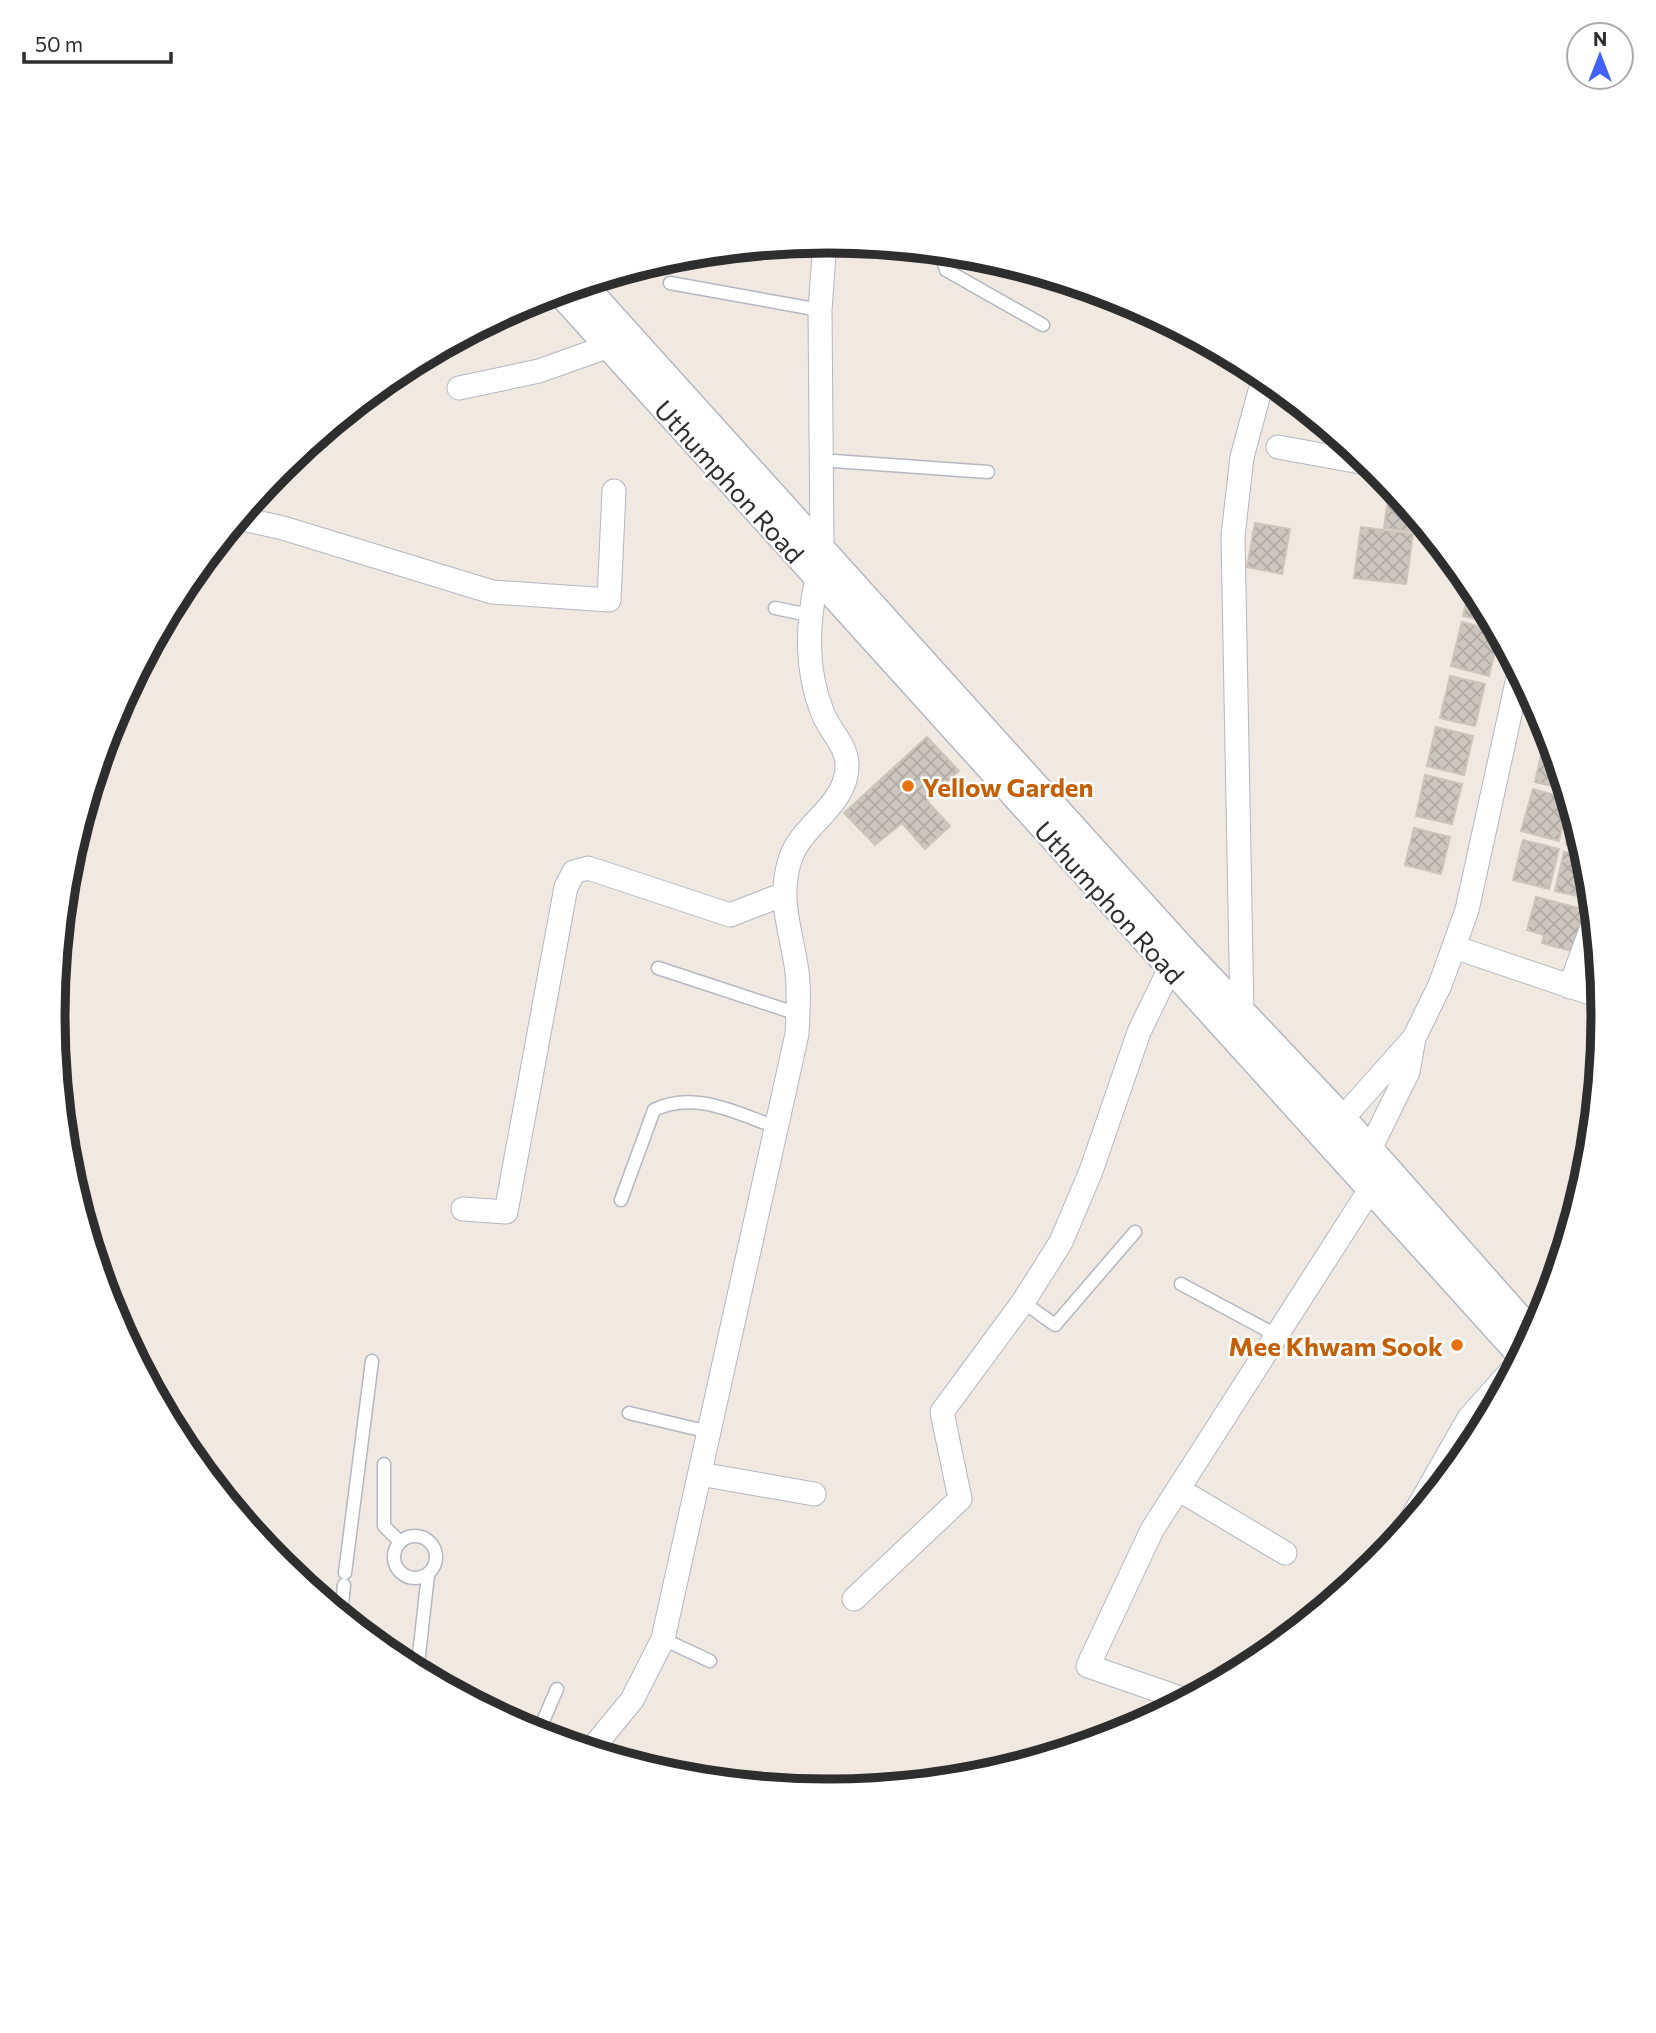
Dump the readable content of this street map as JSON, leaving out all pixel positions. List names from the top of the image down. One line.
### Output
{"streets":{"street":["Uthumphon Road"]},"places":["Yellow Garden","Mee Khwam Sook"],"scale_bar":"50 m","north":"top"}
